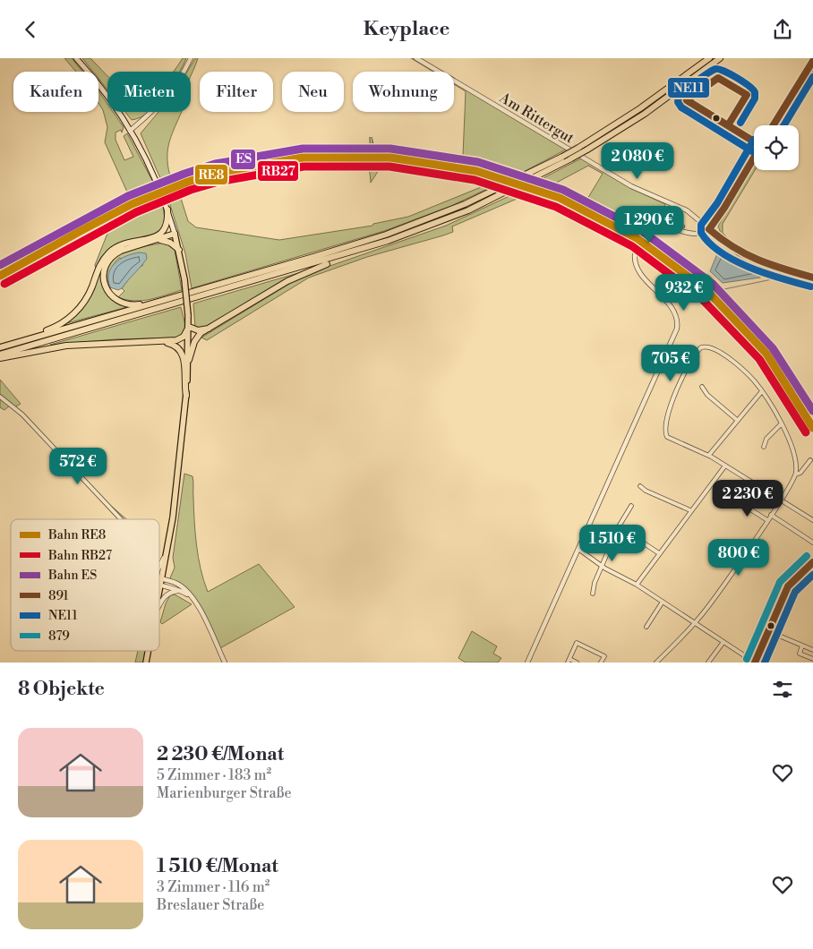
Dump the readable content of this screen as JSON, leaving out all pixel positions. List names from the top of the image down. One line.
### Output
{"streets":{"street":["Am Rittergut"]},"lines":["transit line 891","transit line NE11","rail line ES","rail line RE8","rail line RB27","transit line 879"],"legend":["Bahn RE8","Bahn RB27","Bahn ES","891","NE11","879"],"page":{"header":"Keyplace","chip":["Kaufen","Mieten","Filter","Neu","Wohnung"],"price":["2 080 €","1 290 €","932 €","705 €","572 €","2 230 €","1 510 €","800 €"],"heading":"8 Objekte","list":[{"name":"2 230 €/Monat","note":"5 Zimmer · 183 m² · Marienburger Straße"},{"name":"1 510 €/Monat","note":"3 Zimmer · 116 m² · Breslauer Straße"}]}}
